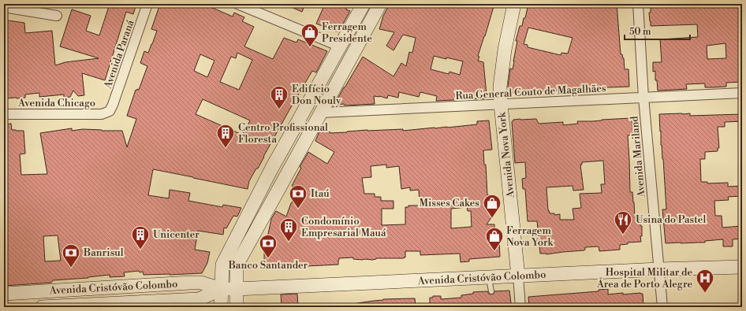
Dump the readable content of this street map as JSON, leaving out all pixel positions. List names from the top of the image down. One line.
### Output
{"streets":{"main road":["Avenida Nova York","Avenida Cristóvão Colombo"],"street":["Avenida Paraná","Rua General Couto de Magalhães","Avenida Chicago","Avenida Mariland"]},"crossings":[["Avenida Paraná","Avenida Chicago"],["Rua General Couto de Magalhães","Avenida Nova York"],["Rua General Couto de Magalhães","Avenida Mariland"],["Avenida Nova York","Avenida Cristóvão Colombo"],["Avenida Mariland","Avenida Cristóvão Colombo"]],"places":{"shop":["Ferragem Presidente","Misses Cakes","Ferragem Nova York"],"building":["Edifício Don Nouly","Centro Profissional Floresta","Condomínio Empresarial Mauá","Unicenter"],"bank":["Itaú","Banco Santander","Banrisul"],"restaurant":["Usina do Pastel"],"hospital":["Hospital Militar de Área de Porto Alegre"]},"scale_bar":"50 m"}
